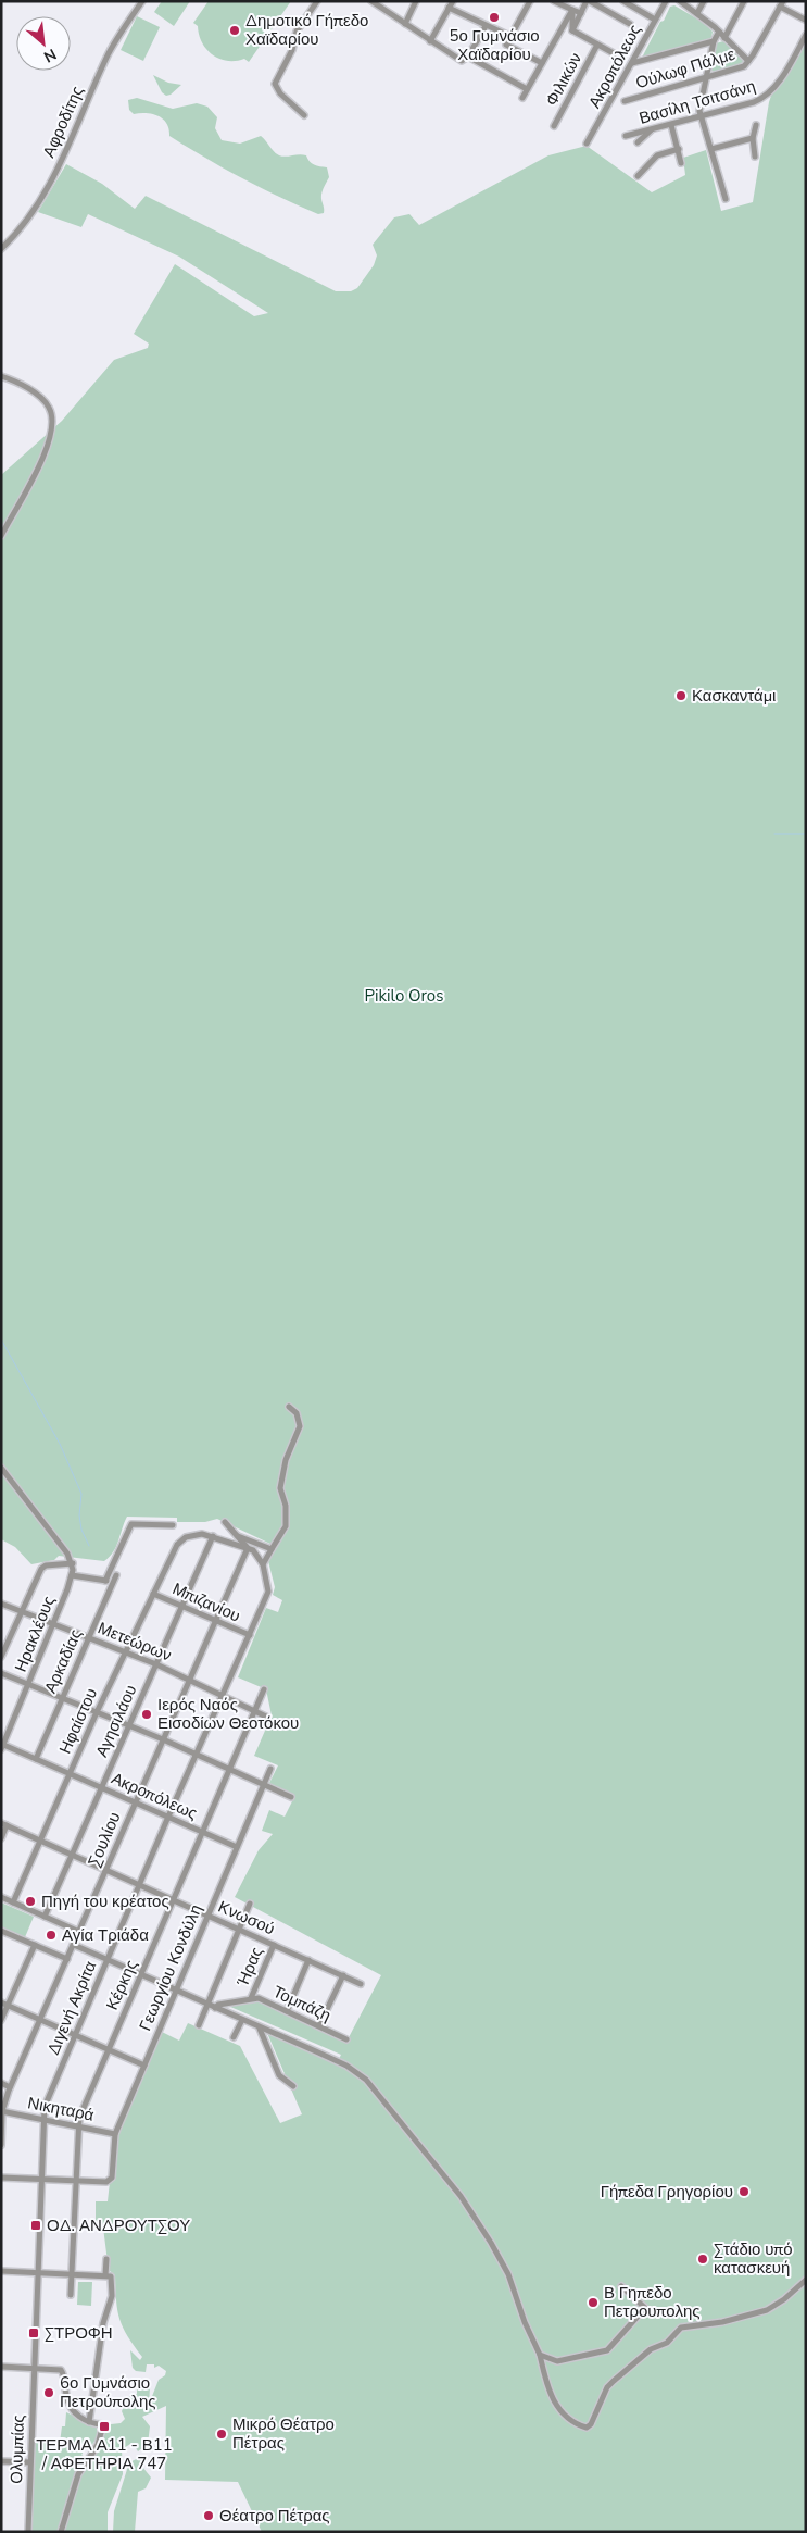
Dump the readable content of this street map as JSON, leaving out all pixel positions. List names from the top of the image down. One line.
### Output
{"streets":{"street":["Ακροπόλεως","Ούλωφ Πάλμε","Φιλικών","Βασίλη Τσιτσάνη","Αφροδίτης","Μπιζανίου","Ηρακλέους","Μετεώρων","Αρκαδίας","Ηφαίστου","Αγησιλάου","Σουλίου","Κνωσού","Ήρας","Γεωργίου Κονδύλη","Κέρκης","Τομπάζη","Διγενή Ακρίτα","Νικηταρά","Ολυμπίας"]},"crossings":[["Ακροπόλεως","Ηρακλέους"],["Ακροπόλεως","Αρκαδίας"],["Ακροπόλεως","Ηφαίστου"],["Ακροπόλεως","Αγησιλάου"],["Ακροπόλεως","Σουλίου"],["Ακροπόλεως","Γεωργίου Κονδύλη"],["Ακροπόλεως","Κέρκης"],["Ακροπόλεως","Διγενή Ακρίτα"],["Μπιζανίου","Ηφαίστου"],["Μπιζανίου","Αγησιλάου"],["Μπιζανίου","Σουλίου"],["Μπιζανίου","Διγενή Ακρίτα"],["Ηρακλέους","Μετεώρων"],["Μετεώρων","Αρκαδίας"],["Μετεώρων","Ηφαίστου"],["Μετεώρων","Αγησιλάου"],["Μετεώρων","Σουλίου"],["Μετεώρων","Κέρκης"],["Μετεώρων","Διγενή Ακρίτα"],["Ηφαίστου","Αγησιλάου"],["Ηφαίστου","Κνωσού"],["Αγησιλάου","Κνωσού"],["Σουλίου","Κνωσού"],["Σουλίου","Νικηταρά"],["Κνωσού","Ήρας"],["Κνωσού","Γεωργίου Κονδύλη"],["Κνωσού","Κέρκης"],["Κνωσού","Διγενή Ακρίτα"],["Ήρας","Τομπάζη"],["Γεωργίου Κονδύλη","Κέρκης"],["Γεωργίου Κονδύλη","Νικηταρά"],["Κέρκης","Νικηταρά"],["Διγενή Ακρίτα","Νικηταρά"],["Διγενή Ακρίτα","Ολυμπίας"]],"parks":["Pikilo Oros"],"places":{"other":["5ο Γυμνάσιο Χαϊδαρίου","Δημοτικό Γήπεδο Χαϊδαρίου","Κασκαντάμι","Ιερός Ναός Εισοδίων Θεοτόκου","Πηγή του κρέατος","Αγία Τριάδα","Γήπεδα Γρηγορίου","Στάδιο υπό κατασκευή","Β Γηπεδο Πετρουπολης","6ο Γυμνάσιο Πετρούπολης","Μικρό Θέατρο Πέτρας","Θέατρο Πέτρας"],"transit":["ΟΔ. ΑΝΔΡΟΥΤΣΟΥ","ΣΤΡΟΦΗ","ΤΕΡΜΑ Α11 - Β11 / ΑΦΕΤΗΡΙΑ 747"]},"north":"bottom right"}
